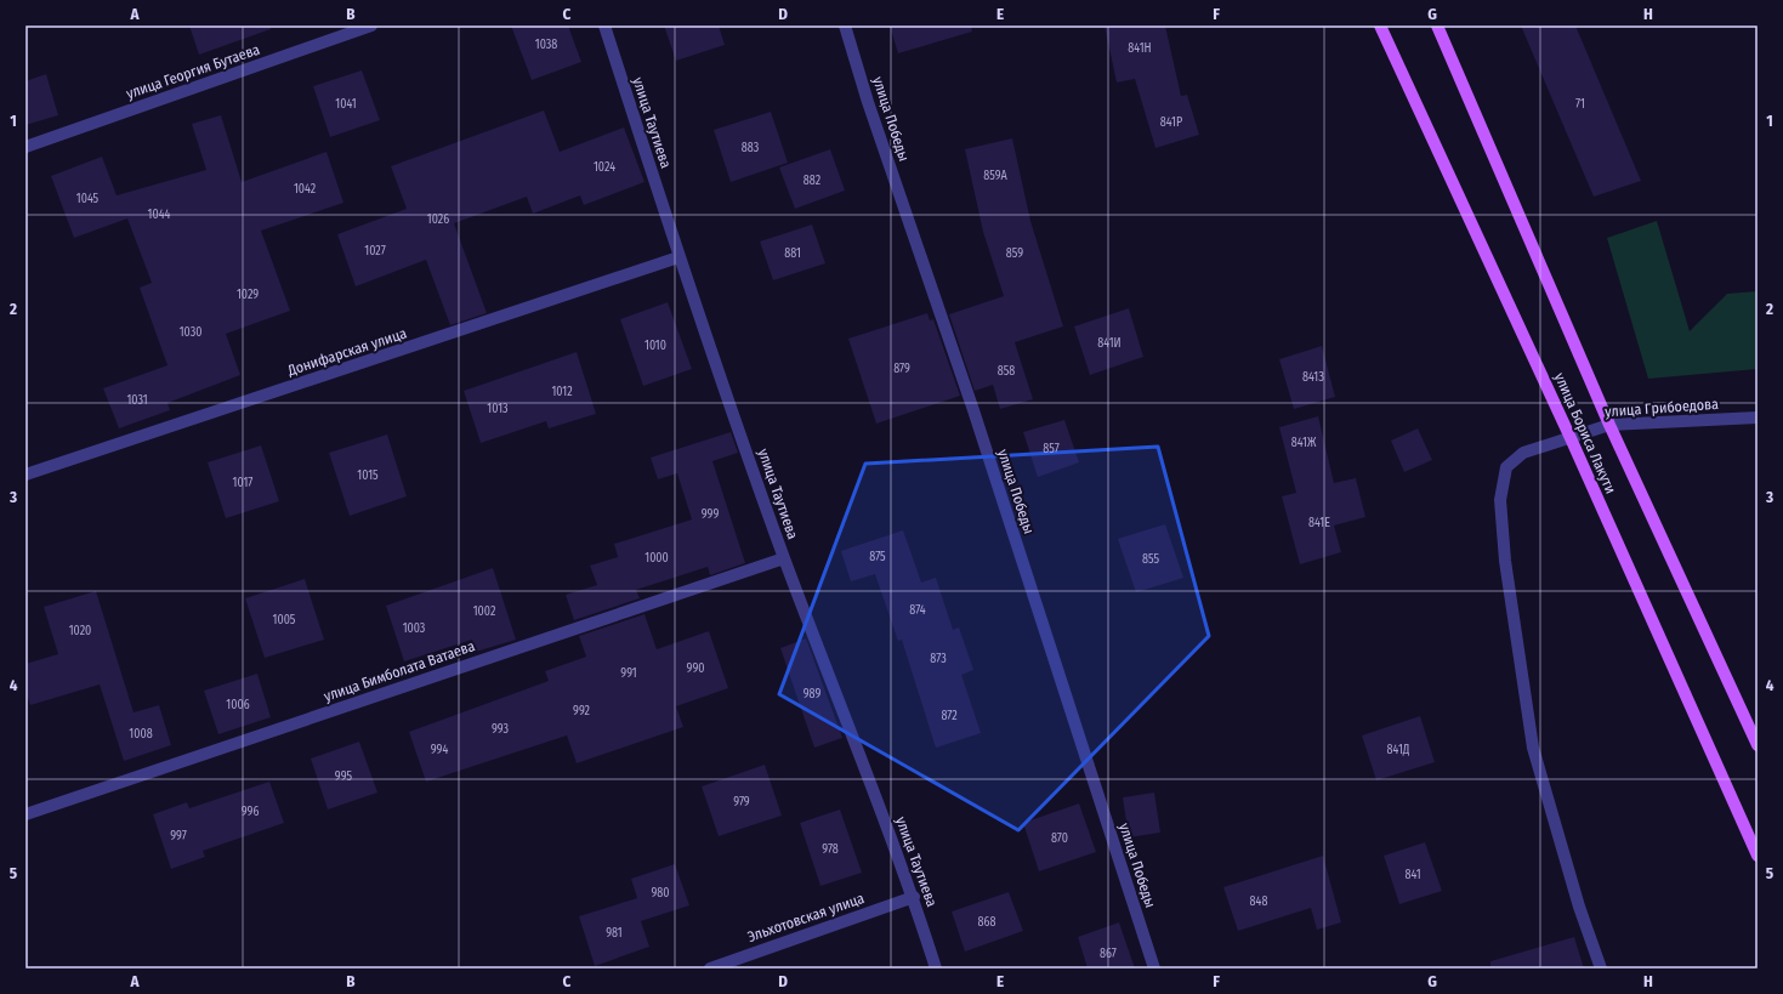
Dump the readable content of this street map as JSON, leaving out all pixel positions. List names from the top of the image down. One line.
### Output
{"streets":{"main road":["улица Бориса Лакути"],"street":["улица Георгия Бутаева","улица Победы","улица Таутиева","Донифарская улица","улица Грибоедова","улица Бимболата Ватаева","Эльхотовская улица"]},"crossings":[["улица Таутиева","Донифарская улица"],["улица Таутиева","улица Бимболата Ватаева"],["улица Таутиева","Эльхотовская улица"],["улица Грибоедова","улица Бориса Лакути"]],"house_numbers":["1038","841Н","1041","71","841Р","883","1024","859А","882","1042","1045","1044","1026","1027","881","859","1029","1030","841И","1010","879","858","841З","1012","1031","1013","841Ж","857","1015","1017","999","841Е","875","1000","855","874","1002","1005","1003","1020","873","990","991","989","1006","992","872","993","1008","994","841Д","995","979","996","997","870","978","841","980","848","868","981","867"],"grid":{"columns":["A","B","C","D","E","F","G","H"],"rows":["1","2","3","4","5"]}}
